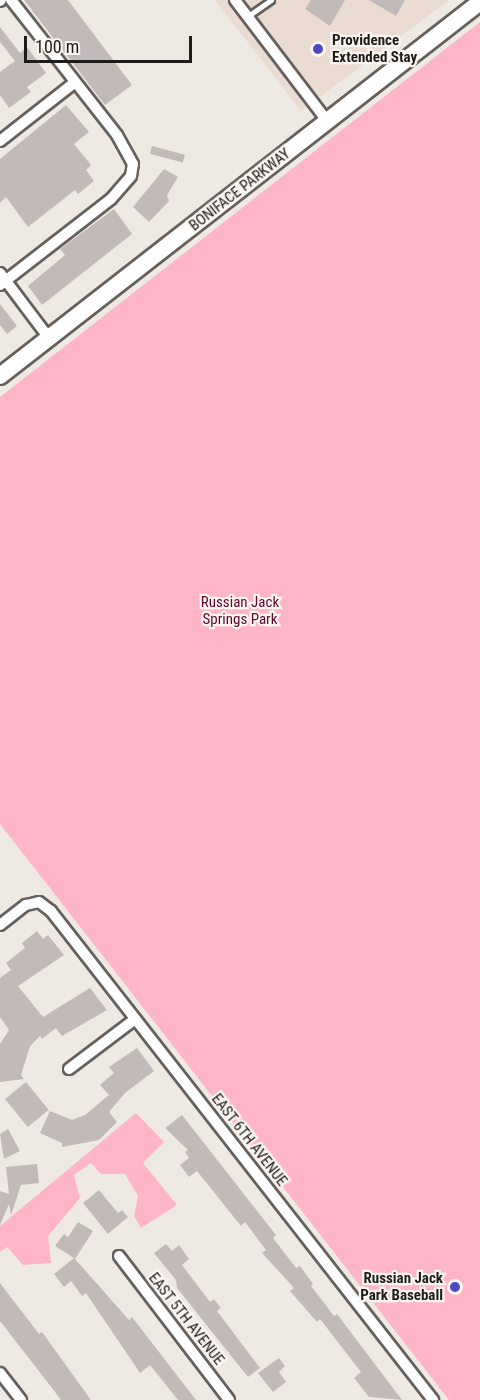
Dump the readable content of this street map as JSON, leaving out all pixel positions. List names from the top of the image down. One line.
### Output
{"streets":{"main road":["BONIFACE PARKWAY"],"street":["EAST 6TH AVENUE","EAST 5TH AVENUE"]},"parks":["Russian Jack Springs Park"],"places":["Providence Extended Stay","Russian Jack Park Baseball"],"scale_bar":"100 m"}
